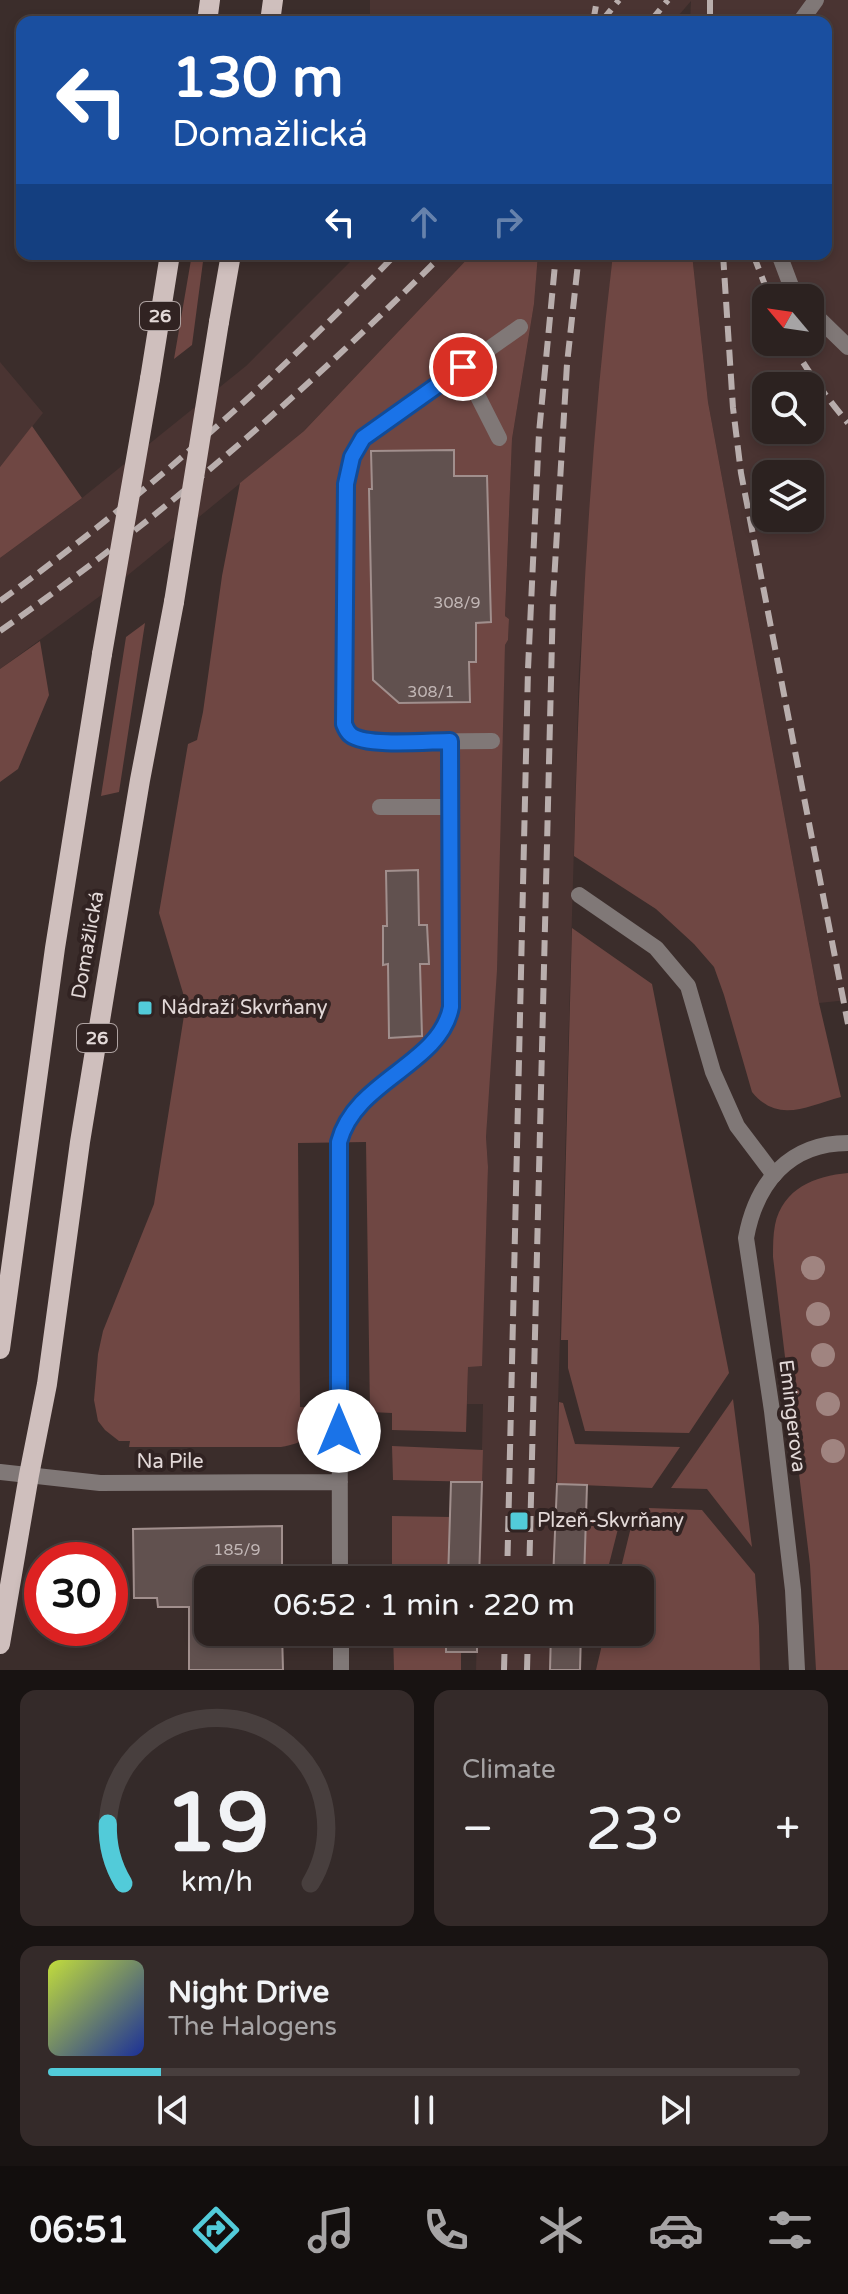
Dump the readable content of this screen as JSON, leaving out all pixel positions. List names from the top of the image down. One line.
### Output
{"streets":{"main road":["26","Domažlická"],"street":["Emingerova","Na Pile"]},"crossings":[["Domažlická","Na Pile"]],"places":{"transit":["Nádraží Skvrňany","Plzeň-Skvrňany"]},"house_numbers":["308/9","308/1","185/9"],"north":"top left","page":{"turn":["130 m","Domažlická"],"limit":"30","trip":"06:52 · 1 min · 220 m","tile":"Climate","heat":["−","23°","+"],"song":["Night Drive","The Halogens"],"tabs":"06:51","gauge":["19","km/h"]}}
